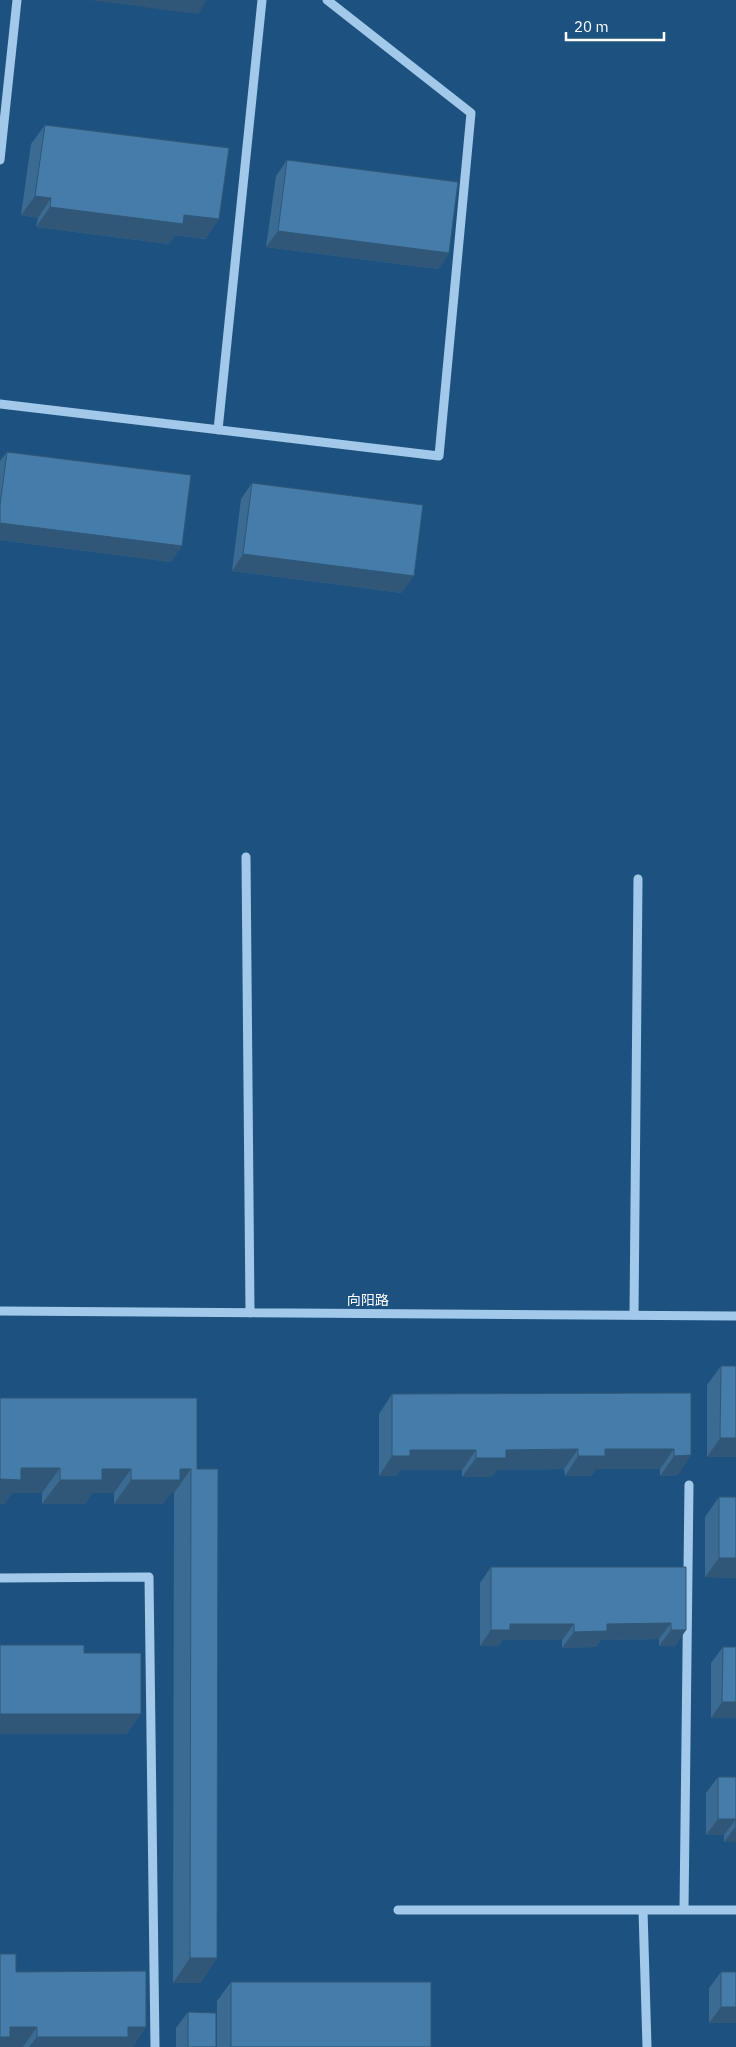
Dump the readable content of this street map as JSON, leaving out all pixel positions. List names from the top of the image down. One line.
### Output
{"streets":{"street":["向阳路"]},"scale_bar":"20 m"}
